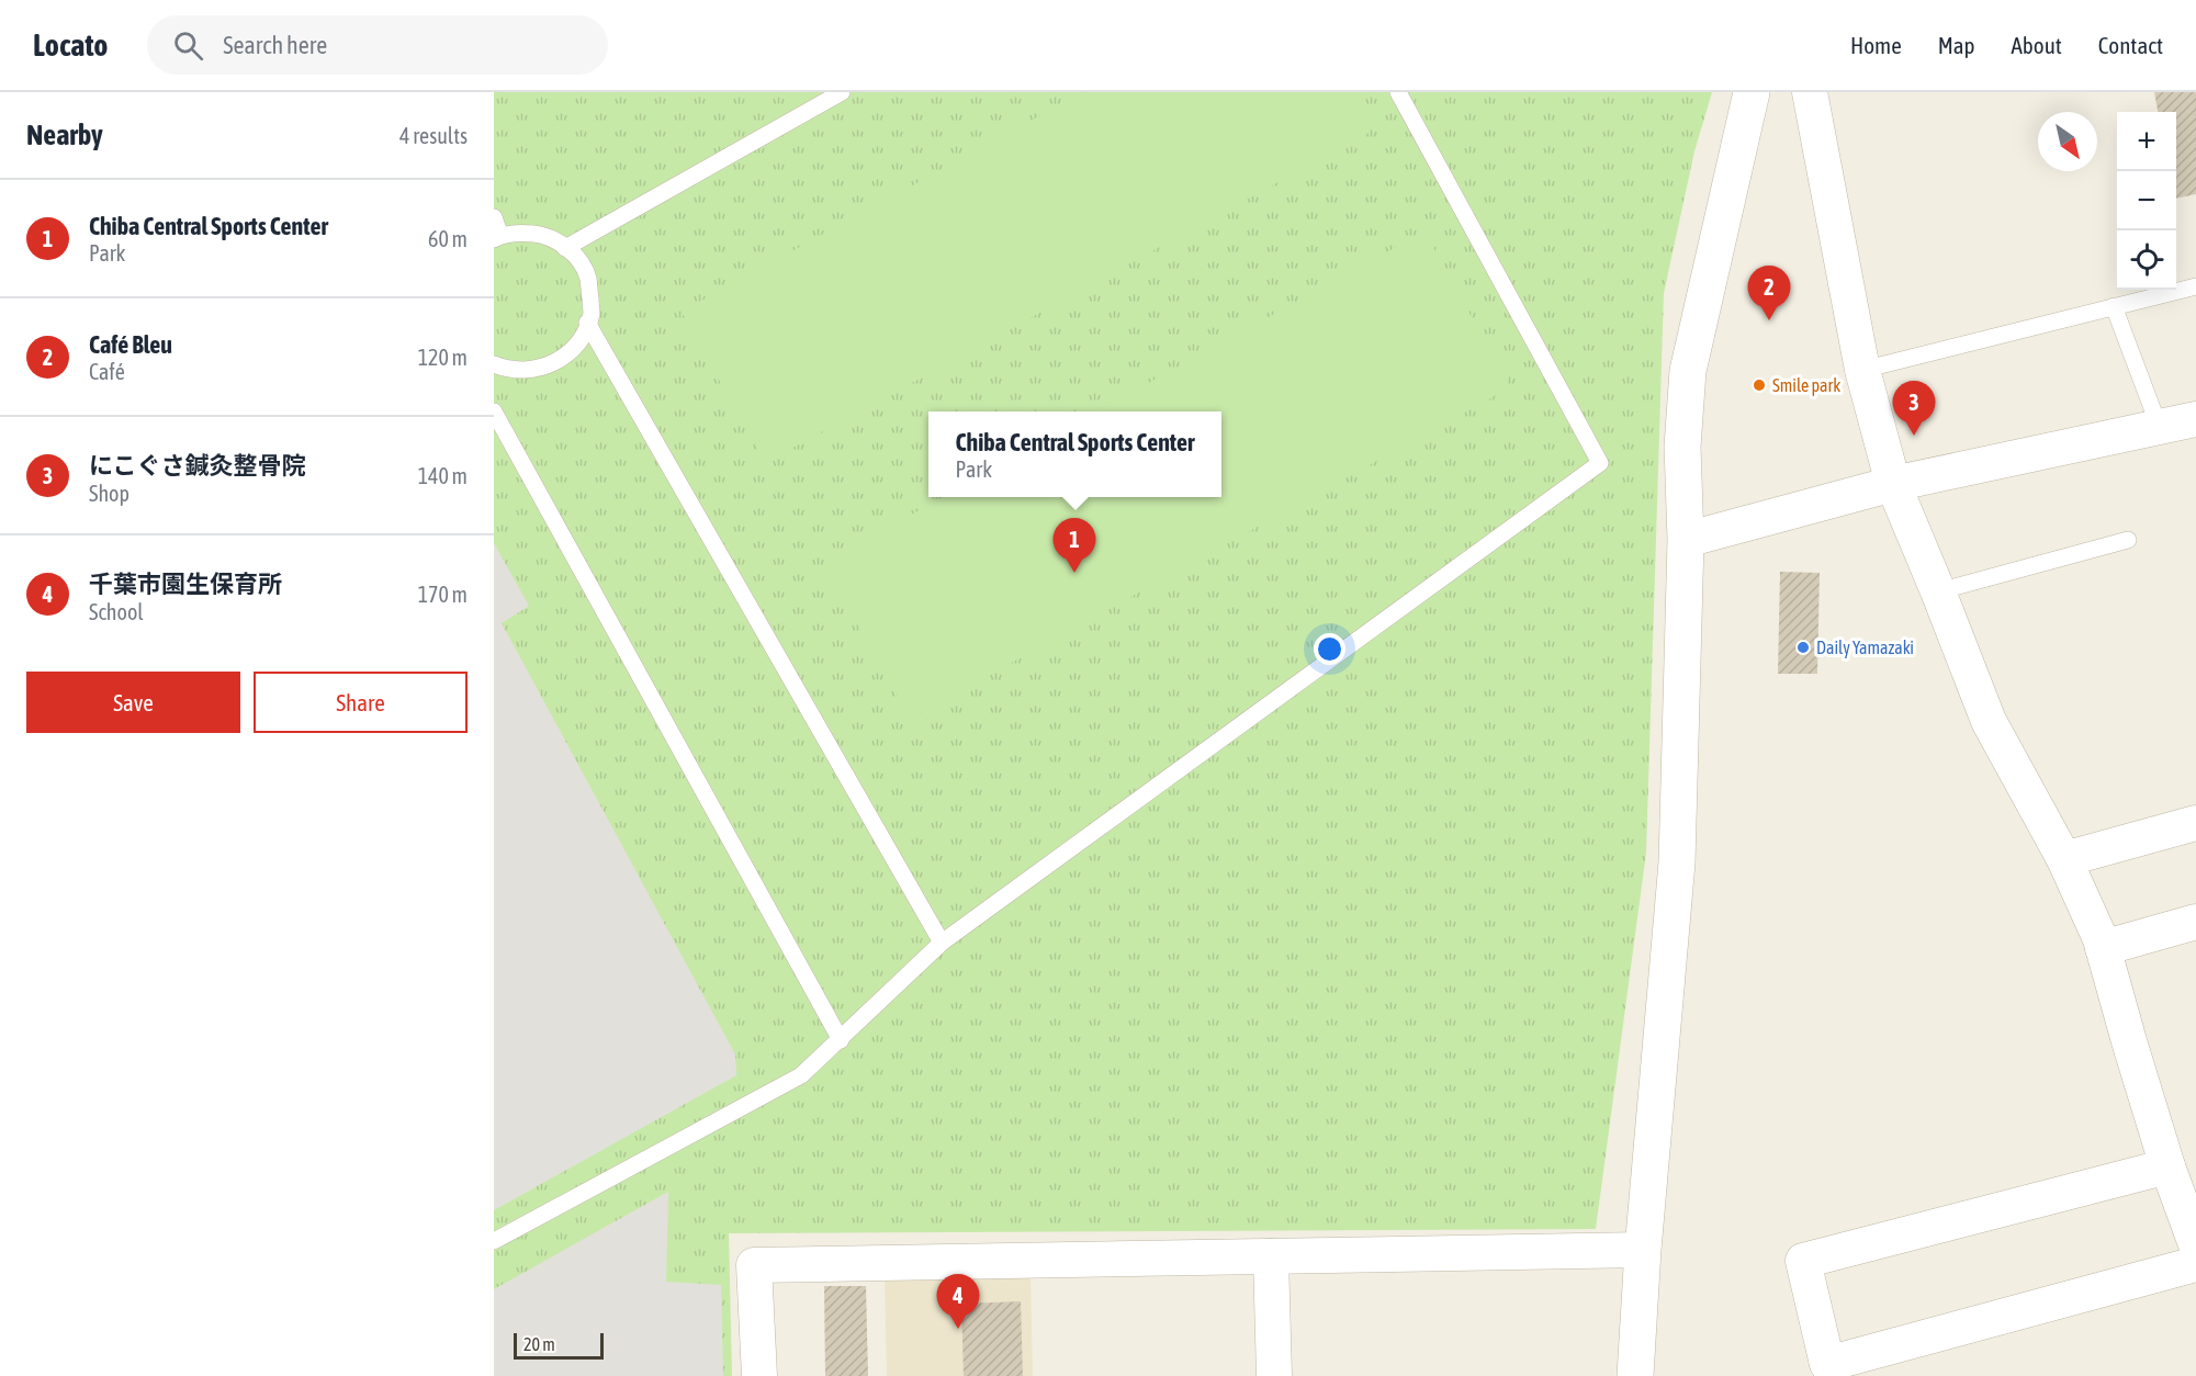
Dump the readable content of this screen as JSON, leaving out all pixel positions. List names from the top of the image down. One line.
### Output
{"places":["Smile park","Daily Yamazaki"],"scale_bar":"20 m","north":"bottom right","page":{"header":"Locato","search":"Search here","nav":["Home","Map","About","Contact"],"heading":["Nearby","4 results"],"map_buttons":["+","−"],"list":[{"mark":"1","name":"Chiba Central Sports Center","note":"Park","value":"60 m"},{"mark":"2","name":"Café Bleu","note":"Café","value":"120 m"},{"mark":"3","name":"にこぐさ鍼灸整骨院","note":"Shop","value":"140 m"},{"mark":"4","name":"千葉市園生保育所","note":"School","value":"170 m"}],"pins":["2","3","1","4"],"popup":["Chiba Central Sports Center","Park"],"buttons":["Save","Share"],"scale":"20 m"}}
